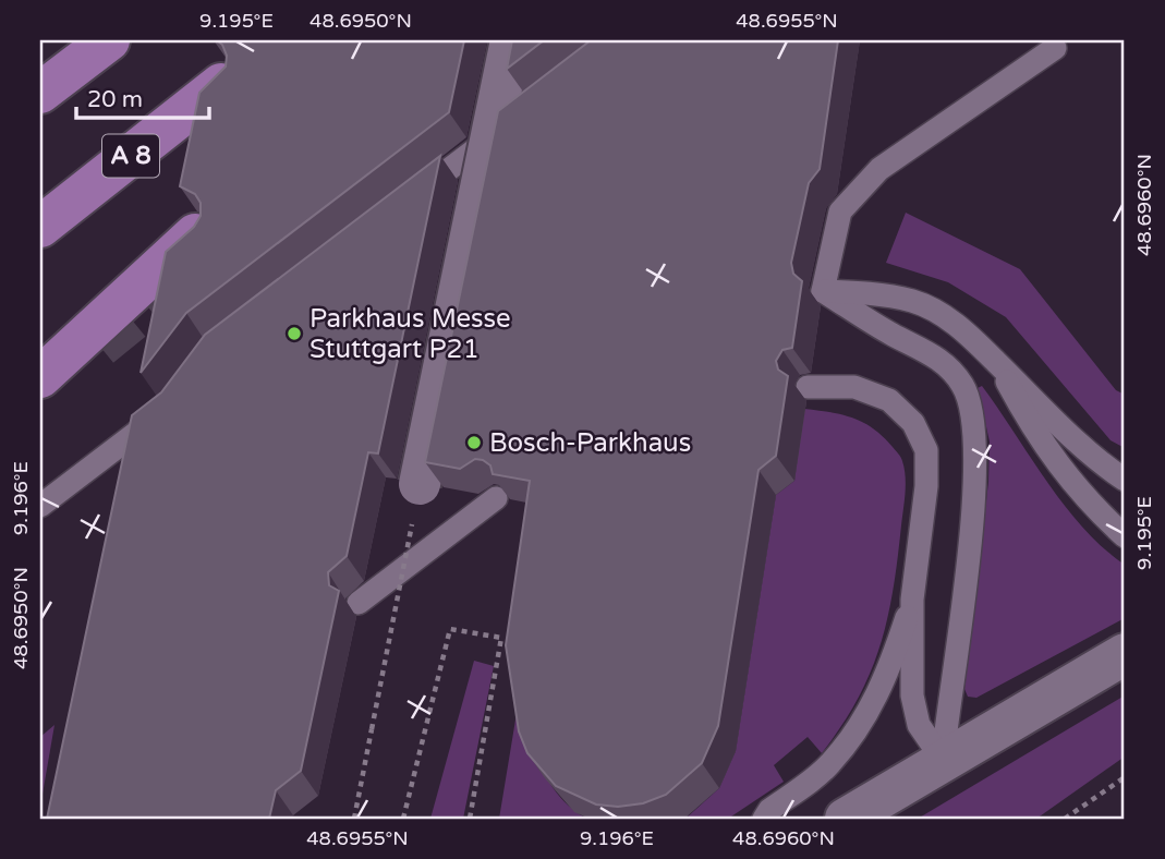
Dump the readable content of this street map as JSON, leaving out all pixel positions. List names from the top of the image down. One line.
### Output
{"streets":{"highway":["A 8"]},"places":["Parkhaus Messe Stuttgart P21","Bosch-Parkhaus"],"scale_bar":"20 m","coordinates":["9.195°E","48.6950°N","48.6955°N","48.6960°N","9.196°E"]}
